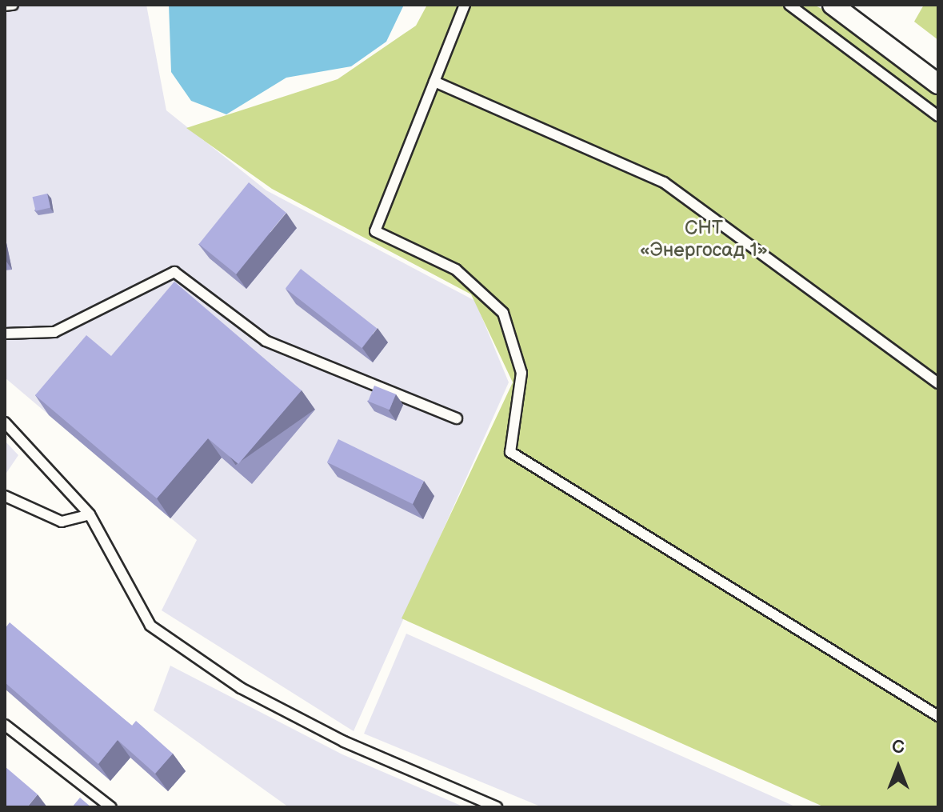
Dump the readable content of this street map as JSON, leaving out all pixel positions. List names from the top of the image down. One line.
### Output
{"parks":["СНТ «Энергосад 1»"],"north":"top"}
